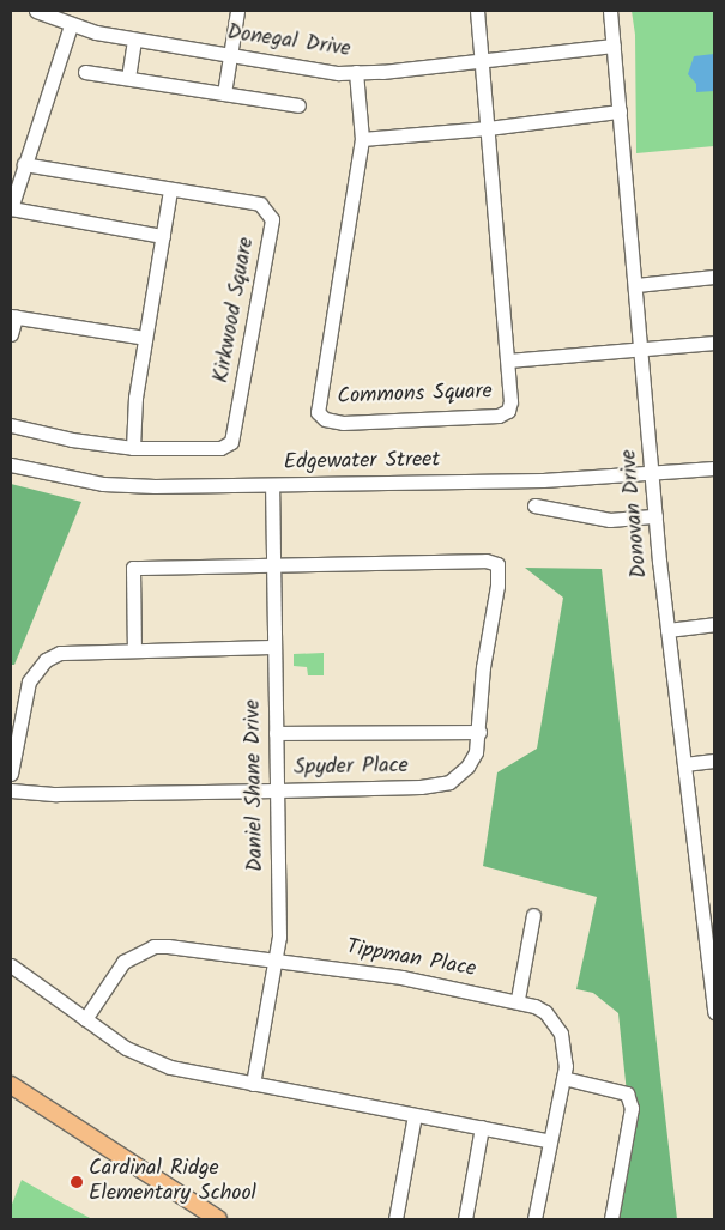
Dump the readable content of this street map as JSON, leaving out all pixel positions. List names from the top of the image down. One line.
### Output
{"streets":{"street":["Donegal Drive","Kirkwood Square","Commons Square","Edgewater Street","Donovan Drive","Spyder Place","Daniel Shane Drive","Tippman Place"]},"crossings":[["Donegal Drive","Commons Square"],["Donegal Drive","Donovan Drive"],["Edgewater Street","Donovan Drive"],["Edgewater Street","Daniel Shane Drive"],["Spyder Place","Daniel Shane Drive"],["Daniel Shane Drive","Tippman Place"]],"places":["Cardinal Ridge Elementary School"]}
